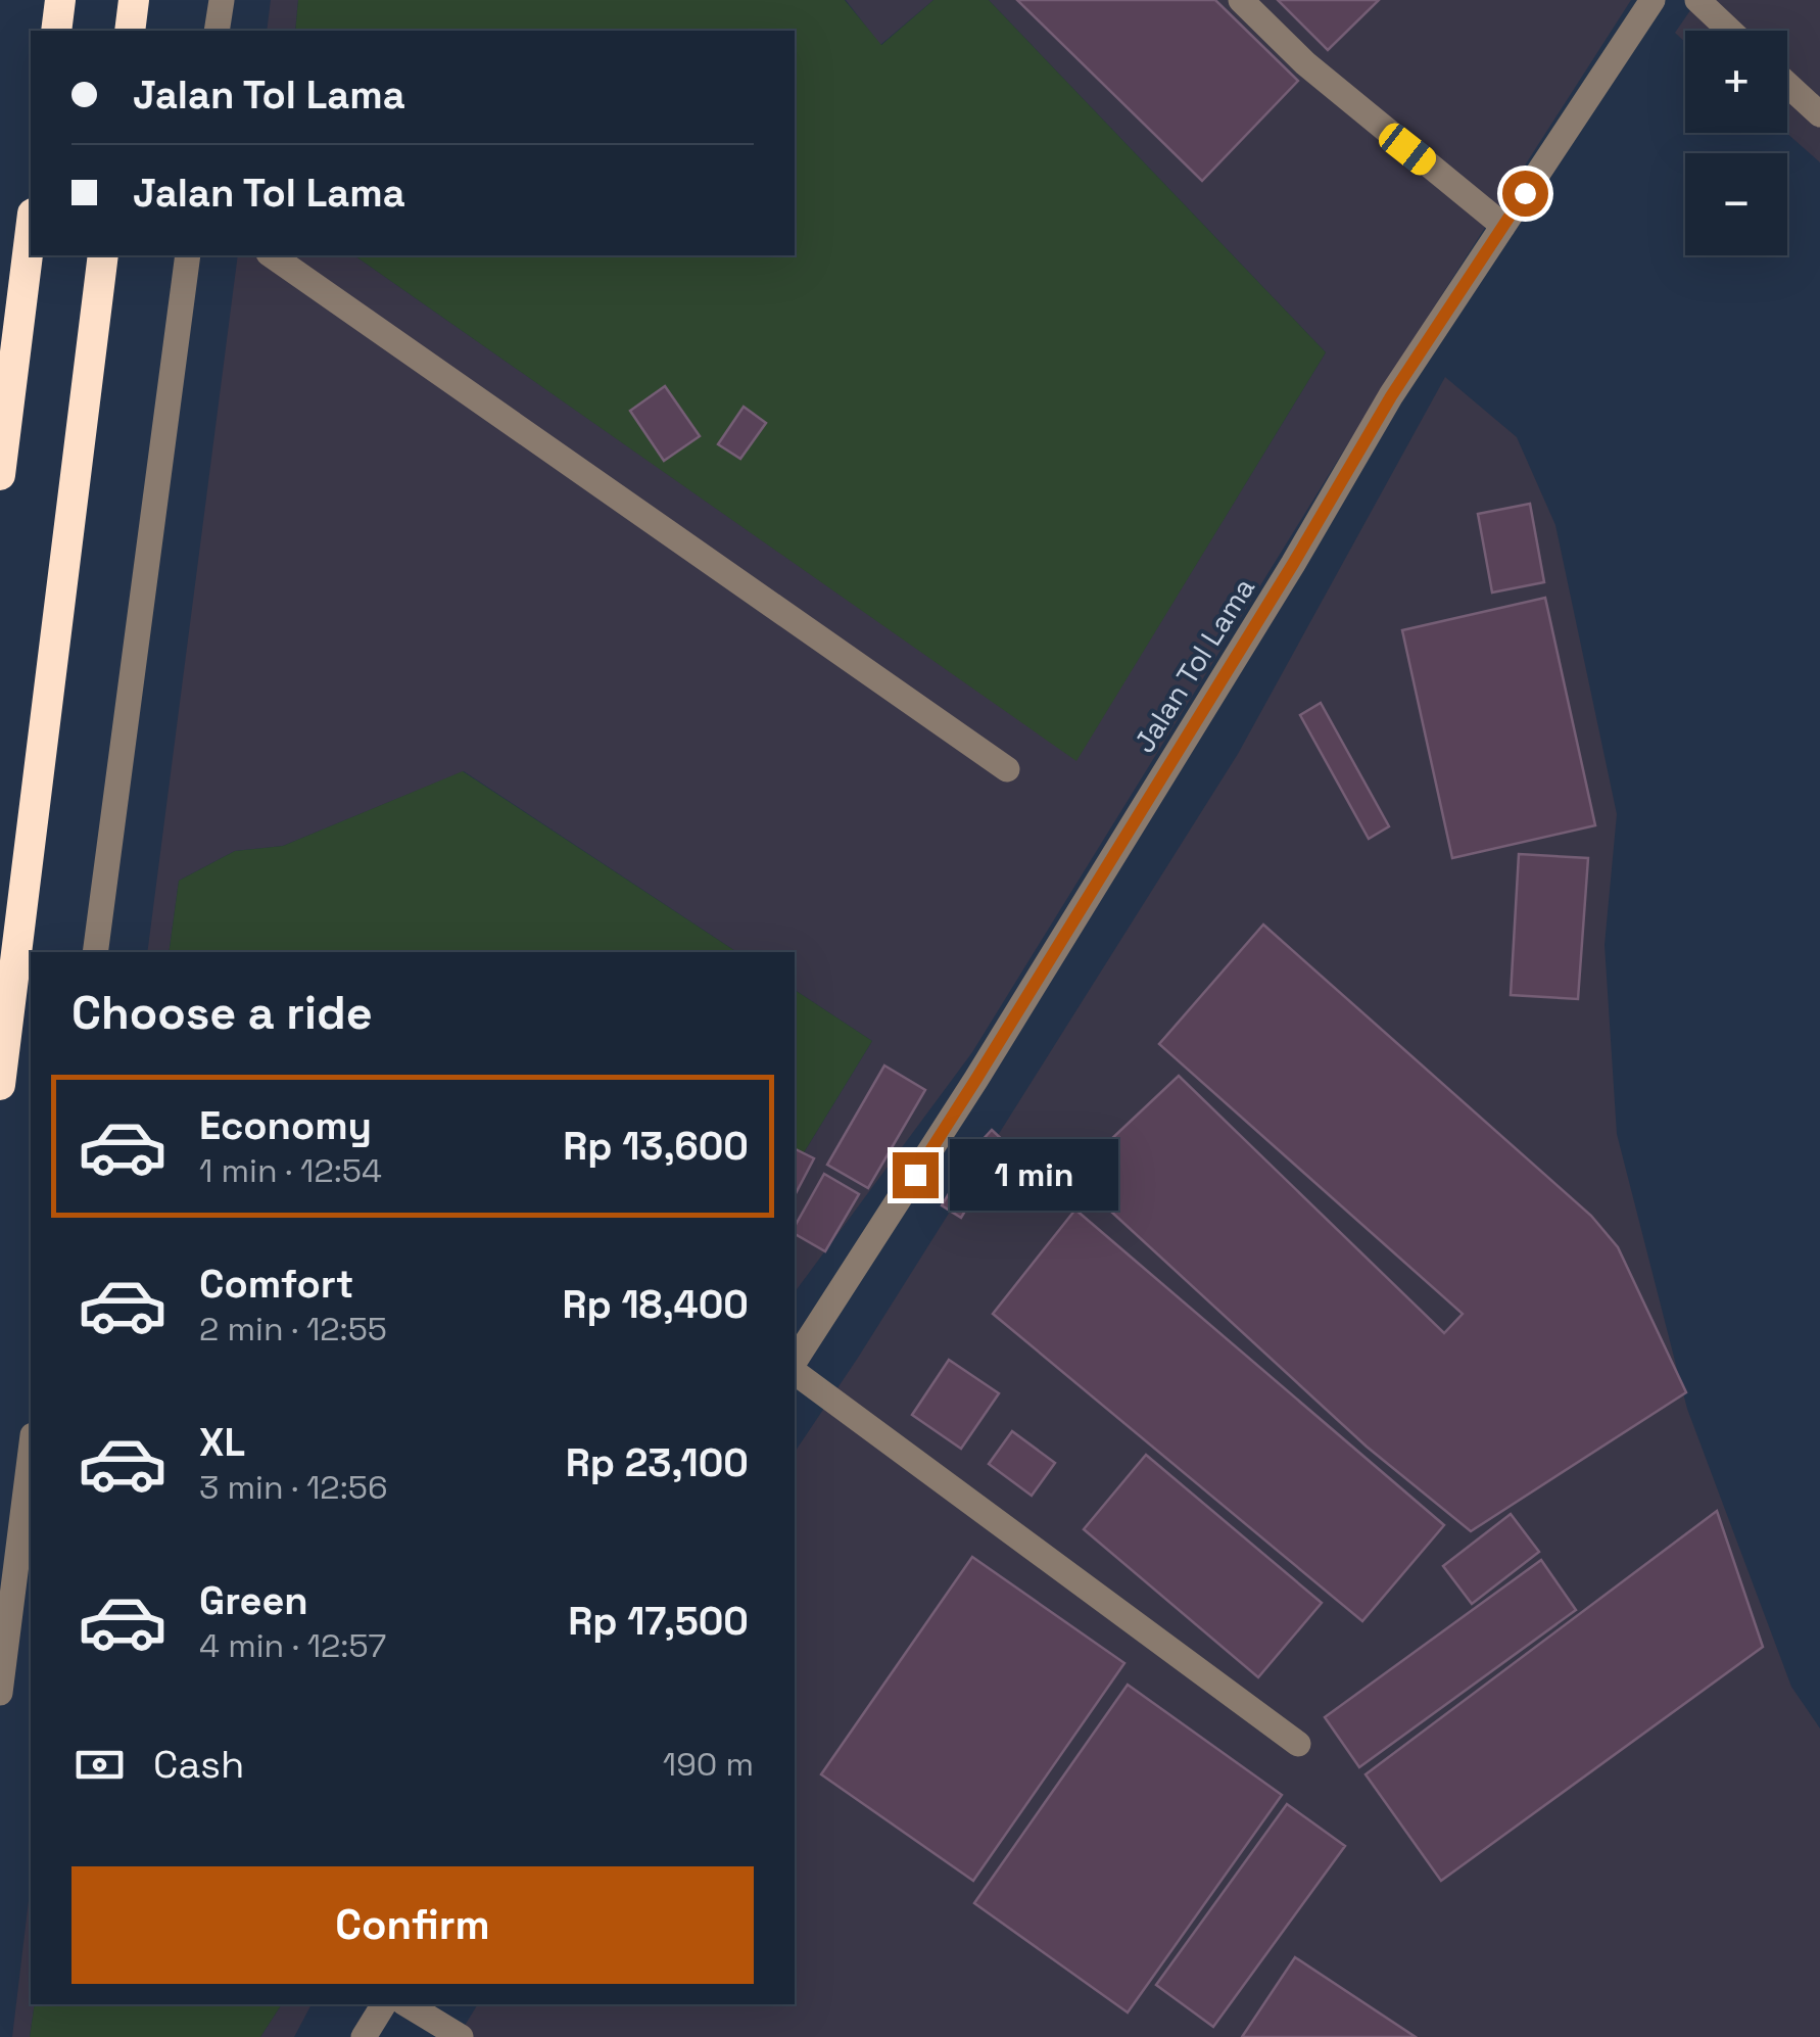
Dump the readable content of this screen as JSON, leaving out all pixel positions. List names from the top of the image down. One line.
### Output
{"streets":{"street":["Jalan Tol Lama"]},"page":{"map_buttons":["+","−"],"banner":["Jalan Tol Lama","Jalan Tol Lama"],"heading":"Choose a ride","list":[{"name":"Economy","note":"1 min · 12:54","value":"Rp 13,600"},{"name":"Comfort","note":"2 min · 12:55","value":"Rp 18,400"},{"name":"XL","note":"3 min · 12:56","value":"Rp 23,100"},{"name":"Green","note":"4 min · 12:57","value":"Rp 17,500"}],"bubble":"1 min","pay":["Cash","190 m"],"buttons":"Confirm"}}
